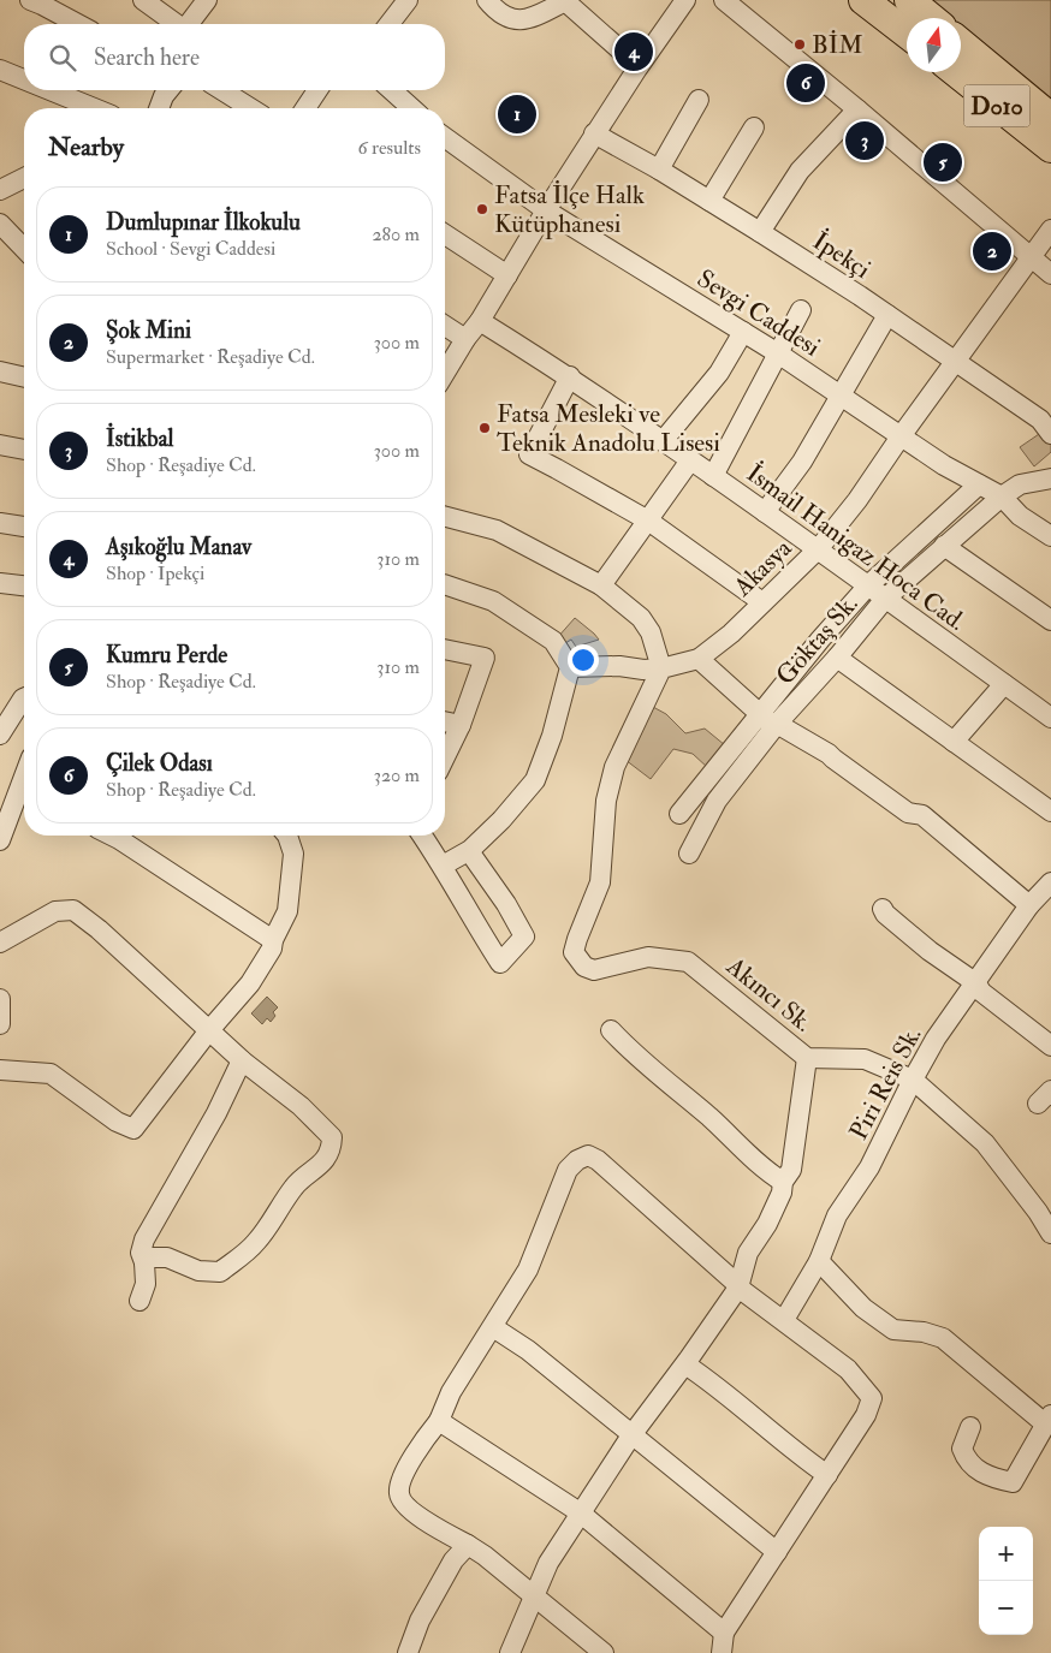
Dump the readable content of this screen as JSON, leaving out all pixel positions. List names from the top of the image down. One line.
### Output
{"streets":{"highway":["D010"],"street":["İpekçi","Sevgi Caddesi","İsmail Hanigaz Hoca Cad.","Akasya","Göktaş Sk.","Akıncı Sk.","Piri Reis Sk."]},"crossings":[["İpekçi","Akasya"],["Sevgi Caddesi","Akasya"],["Sevgi Caddesi","Göktaş Sk."],["İsmail Hanigaz Hoca Cad.","Akasya"],["İsmail Hanigaz Hoca Cad.","Göktaş Sk."],["Akasya","Akıncı Sk."],["Akıncı Sk.","Piri Reis Sk."]],"places":["BİM","Fatsa İlçe Halk Kütüphanesi","Fatsa Mesleki ve Teknik Anadolu Lisesi"],"north":"top","page":{"search":"Search here","pins":["4","6","1","3","5","2"],"heading":["Nearby","6 results"],"list":[{"mark":"1","name":"Dumlupınar İlkokulu","note":"School · Sevgi Caddesi","value":"280 m"},{"mark":"2","name":"Şok Mini","note":"Supermarket · Reşadiye Cd.","value":"300 m"},{"mark":"3","name":"İstikbal","note":"Shop · Reşadiye Cd.","value":"300 m"},{"mark":"4","name":"Aşıkoğlu Manav","note":"Shop · İpekçi","value":"310 m"},{"mark":"5","name":"Kumru Perde","note":"Shop · Reşadiye Cd.","value":"310 m"},{"mark":"6","name":"Çilek Odası","note":"Shop · Reşadiye Cd.","value":"320 m"}],"map_buttons":["+","−"]}}
